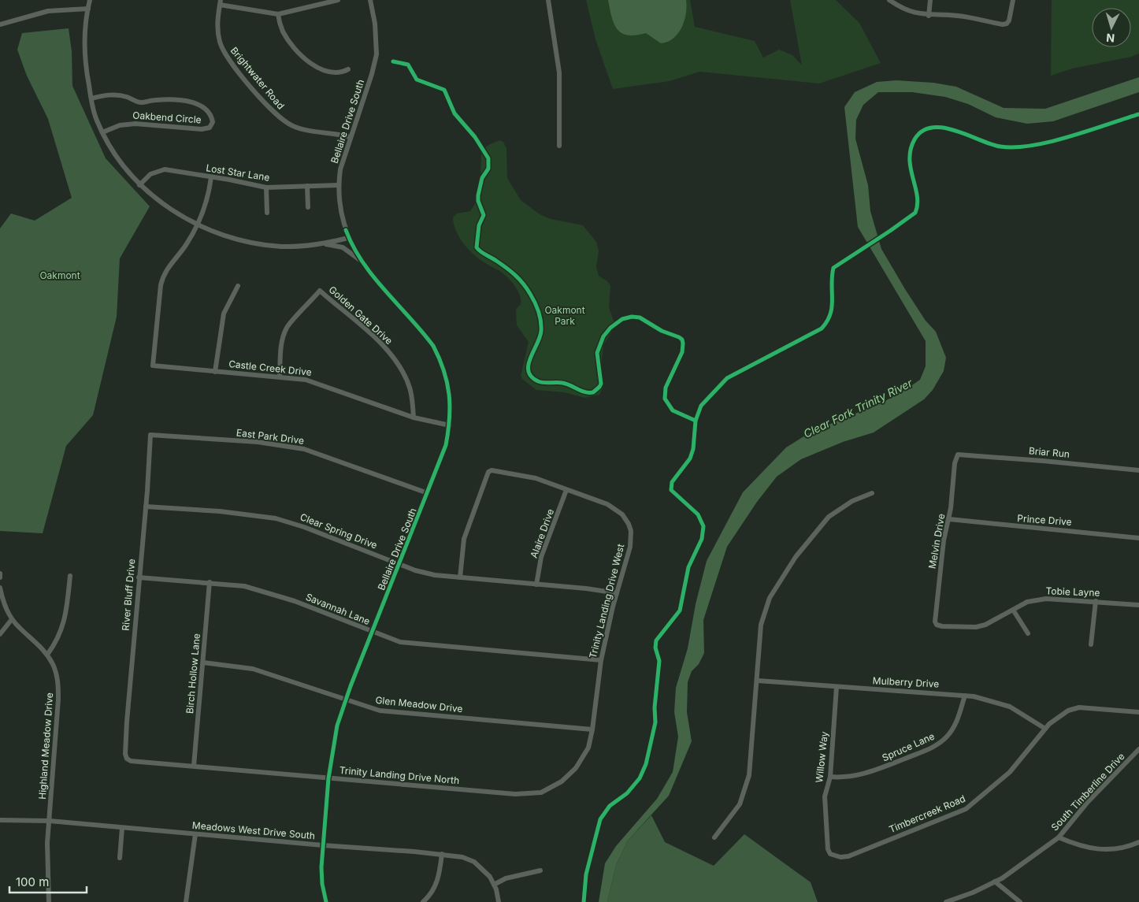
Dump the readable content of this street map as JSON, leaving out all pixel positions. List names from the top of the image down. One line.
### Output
{"streets":{"street":["Brightwater Road","Oakbend Circle","Bellaire Drive South","Lost Star Lane","Golden Gate Drive","Castle Creek Drive","East Park Drive","Briar Run","Prince Drive","Clear Spring Drive","Alaire Drive","Melvin Drive","Tobie Layne","River Bluff Drive","Trinity Landing Drive West","Savannah Lane","Birch Hollow Lane","Mulberry Drive","Glen Meadow Drive","Highland Meadow Drive","Spruce Lane","Willow Way","Trinity Landing Drive North","South Timberline Drive","Timbercreek Road","Meadows West Drive South"]},"crossings":[["Brightwater Road","Bellaire Drive South"],["Bellaire Drive South","Lost Star Lane"],["Bellaire Drive South","Castle Creek Drive"],["Bellaire Drive South","East Park Drive"],["Bellaire Drive South","Clear Spring Drive"],["Bellaire Drive South","Savannah Lane"],["Bellaire Drive South","Glen Meadow Drive"],["Bellaire Drive South","Trinity Landing Drive North"],["Bellaire Drive South","Meadows West Drive South"],["Golden Gate Drive","Castle Creek Drive"],["East Park Drive","River Bluff Drive"],["Briar Run","Melvin Drive"],["Prince Drive","Melvin Drive"],["Clear Spring Drive","Alaire Drive"],["Clear Spring Drive","River Bluff Drive"],["Clear Spring Drive","Trinity Landing Drive West"],["Alaire Drive","Trinity Landing Drive West"],["Melvin Drive","Tobie Layne"],["River Bluff Drive","Savannah Lane"],["River Bluff Drive","Trinity Landing Drive North"],["Trinity Landing Drive West","Savannah Lane"],["Trinity Landing Drive West","Glen Meadow Drive"],["Trinity Landing Drive West","Trinity Landing Drive North"],["Savannah Lane","Birch Hollow Lane"],["Birch Hollow Lane","Glen Meadow Drive"],["Birch Hollow Lane","Trinity Landing Drive North"],["Mulberry Drive","Spruce Lane"],["Mulberry Drive","Willow Way"],["Mulberry Drive","Timbercreek Road"],["Glen Meadow Drive","Trinity Landing Drive North"],["Highland Meadow Drive","Meadows West Drive South"],["Spruce Lane","Willow Way"],["Willow Way","Timbercreek Road"]],"water":["Clear Fork Trinity River"],"parks":["Oakmont","Oakmont Park"],"scale_bar":"100 m","north":"bottom"}
